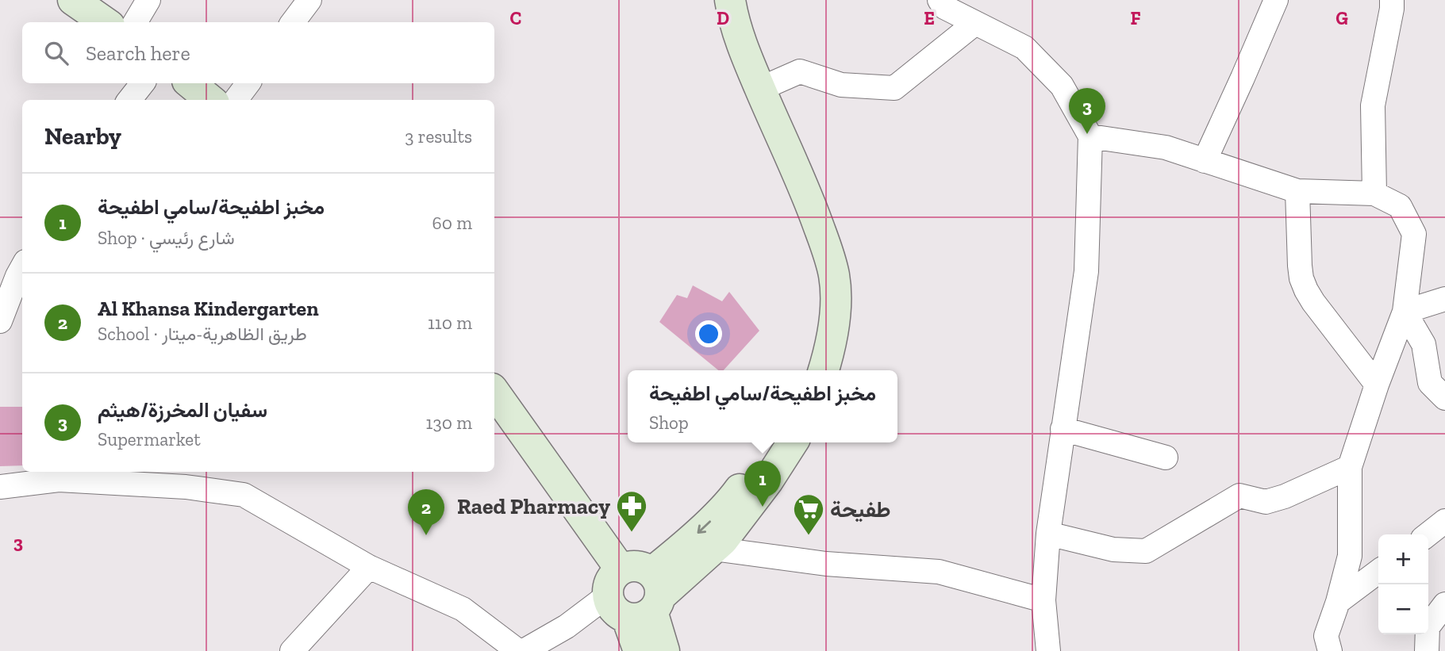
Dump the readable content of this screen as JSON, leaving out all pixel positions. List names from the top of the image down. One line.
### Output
{"places":{"pharmacy":["Raed Pharmacy"],"supermarket":["طفيحة"]},"page":{"search":"Search here","pins":["3","1","2"],"heading":["Nearby","3 results"],"list":[{"mark":"1","name":"مخبز اطفيحة/سامي اطفيحة","note":"Shop · شارع رئيسي","value":"60 m"},{"mark":"2","name":"Al Khansa Kindergarten","note":"School · طريق الظاهرية-ميتار","value":"110 m"},{"mark":"3","name":"سفيان المخرزة/هيثم","note":"Supermarket","value":"130 m"}],"popup":["مخبز اطفيحة/سامي اطفيحة","Shop"],"map_buttons":["+","−"]},"grid":{"columns":["C","D","E","F","G"],"rows":["3"]}}
